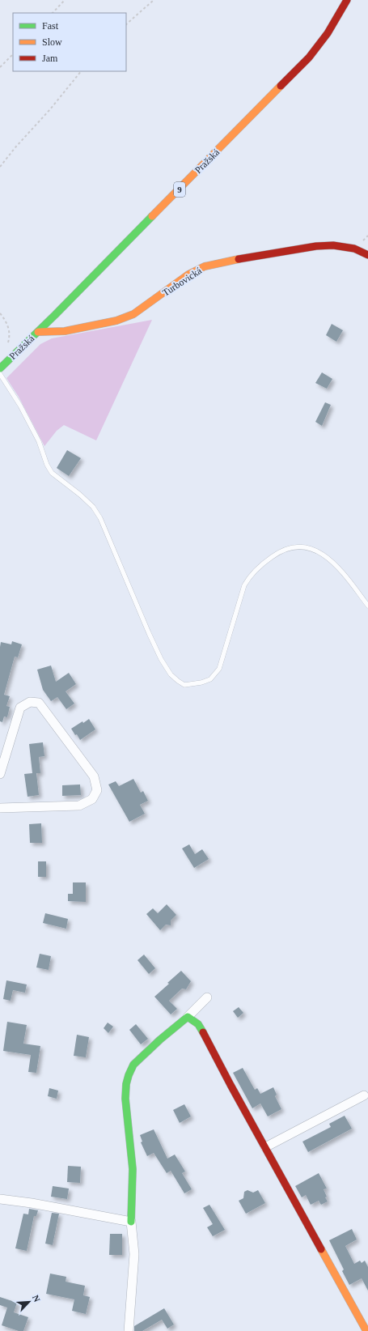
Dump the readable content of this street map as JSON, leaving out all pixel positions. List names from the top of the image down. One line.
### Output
{"streets":{"street":["Pražská","9","Turbovická"]},"crossings":[["Pražská","Turbovická"]],"legend":["Fast","Slow","Jam"],"north":"top right"}
